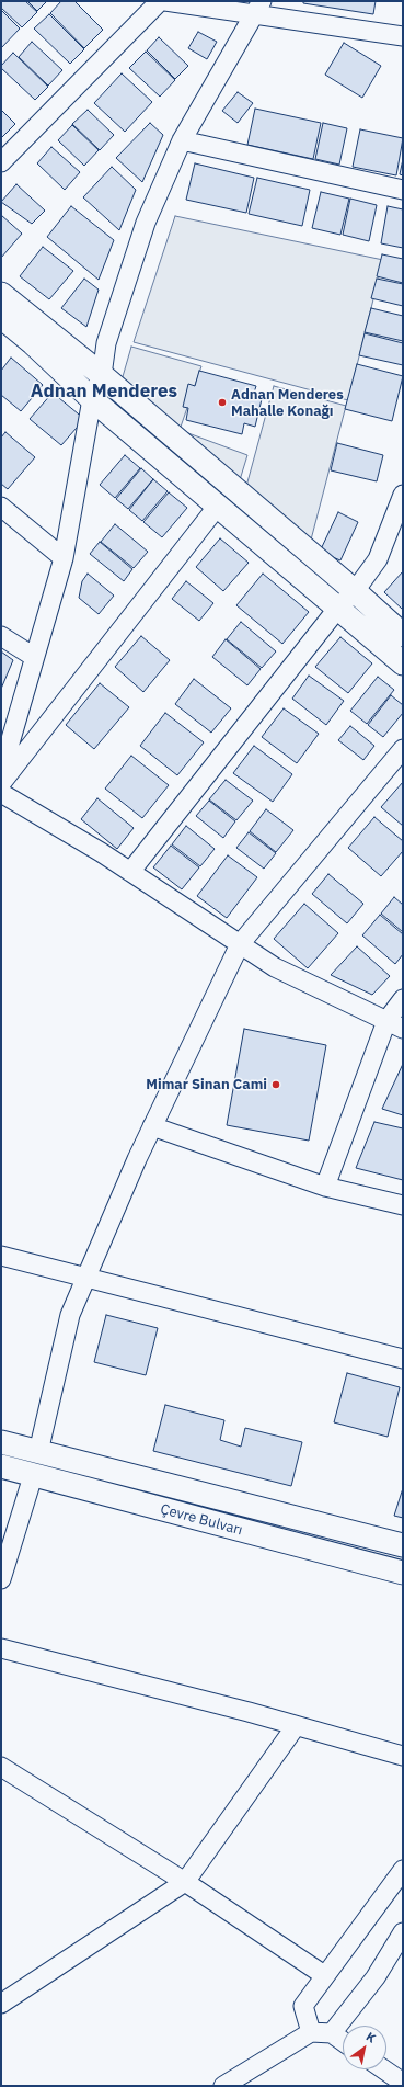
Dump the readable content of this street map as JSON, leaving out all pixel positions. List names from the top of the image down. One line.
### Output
{"streets":{"main road":["Çevre Bulvarı"]},"districts":["Adnan Menderes"],"places":["Adnan Menderes Mahalle Konağı","Mimar Sinan Cami"],"north":"top right"}
